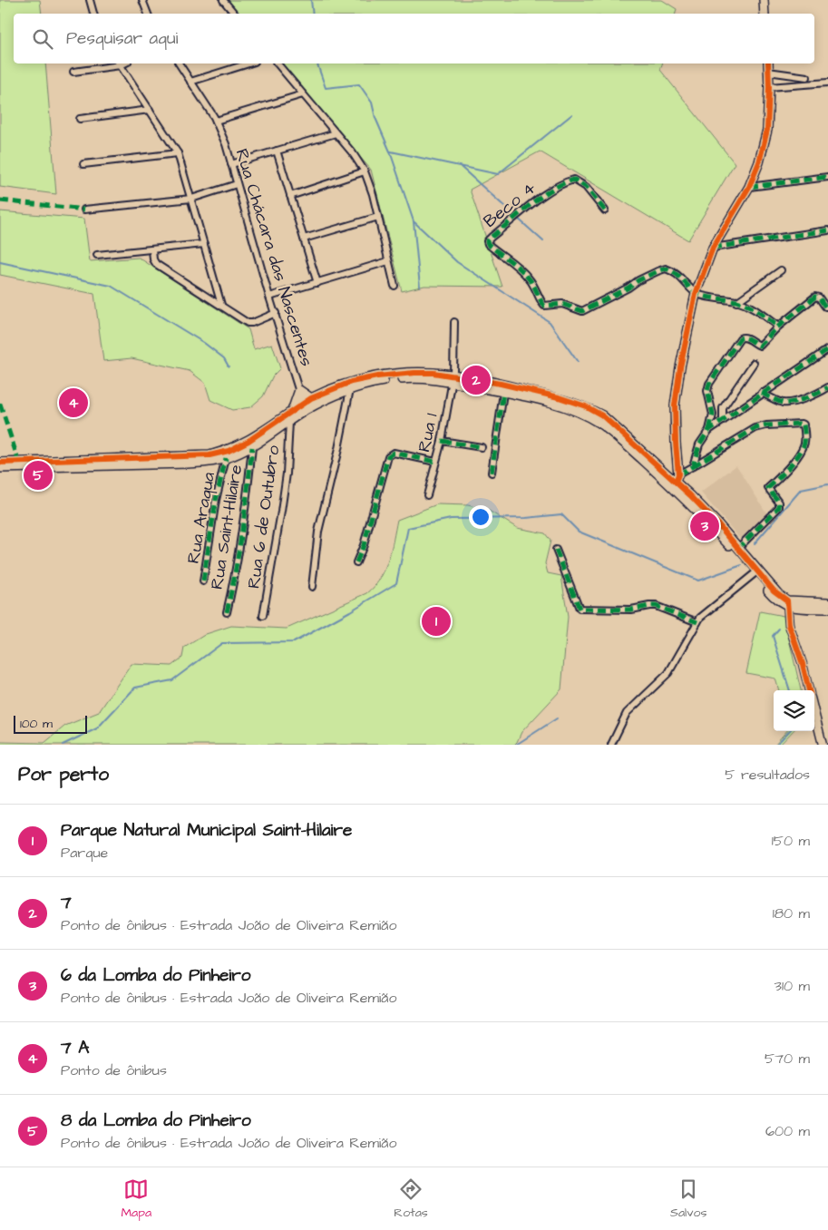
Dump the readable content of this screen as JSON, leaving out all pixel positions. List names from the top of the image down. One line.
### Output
{"streets":{"street":["Beco 4","Rua Chácara das Nascentes","Rua 1","Rua 6 de Outubro","Rua Araqua","Rua Saint-Hilaire"]},"scale_bar":"100 m","page":{"search":"Pesquisar aqui","pins":["2","4","5","3","1"],"scale":"100 m","heading":["Por perto","5 resultados"],"list":[{"mark":"1","name":"Parque Natural Municipal Saint-Hilaire","note":"Parque","value":"150 m"},{"mark":"2","name":"7","note":"Ponto de ônibus · Estrada João de Oliveira Remião","value":"180 m"},{"mark":"3","name":"6 da Lomba do Pinheiro","note":"Ponto de ônibus · Estrada João de Oliveira Remião","value":"310 m"},{"mark":"4","name":"7 A","note":"Ponto de ônibus","value":"570 m"},{"mark":"5","name":"8 da Lomba do Pinheiro","note":"Ponto de ônibus · Estrada João de Oliveira Remião","value":"600 m"}],"nav":["Mapa","Rotas","Salvos"]}}
